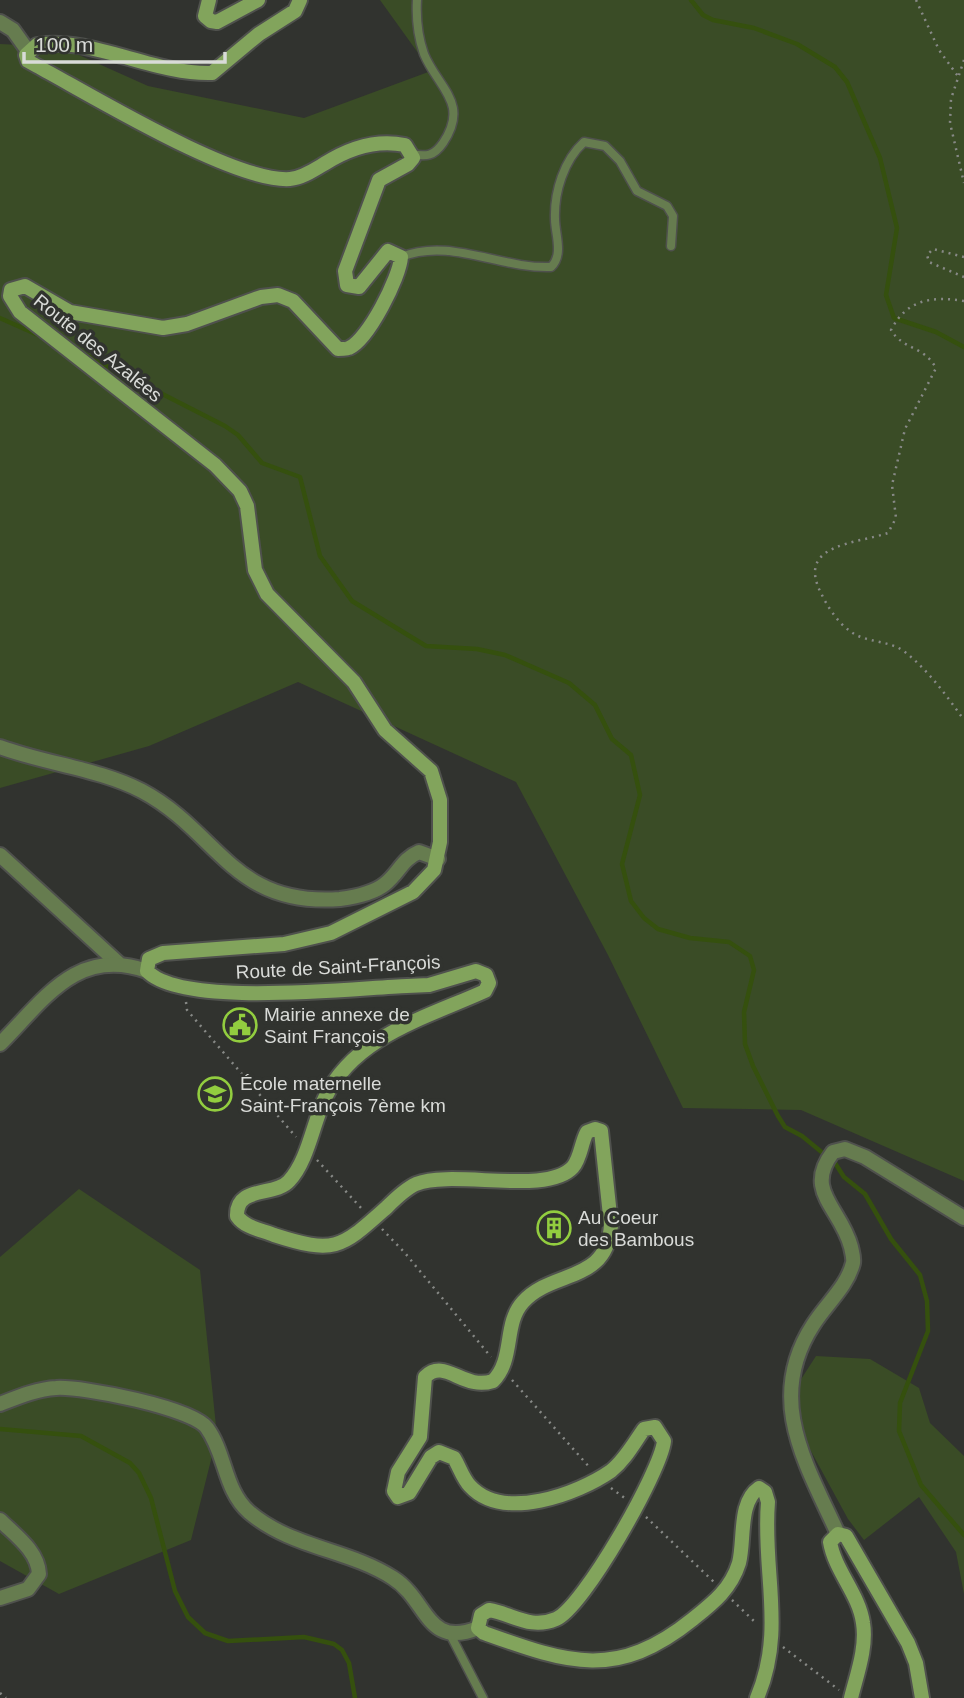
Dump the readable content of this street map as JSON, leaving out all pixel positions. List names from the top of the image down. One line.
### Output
{"streets":{"main road":["Route des Azalées","Route de Saint-François"]},"crossings":[["Route des Azalées","Route de Saint-François"]],"places":{"public building":["Mairie annexe de Saint François"],"school or university":["École maternelle Saint-François 7ème km"],"building":["Au Coeur des Bambous"]},"scale_bar":"100 m"}
